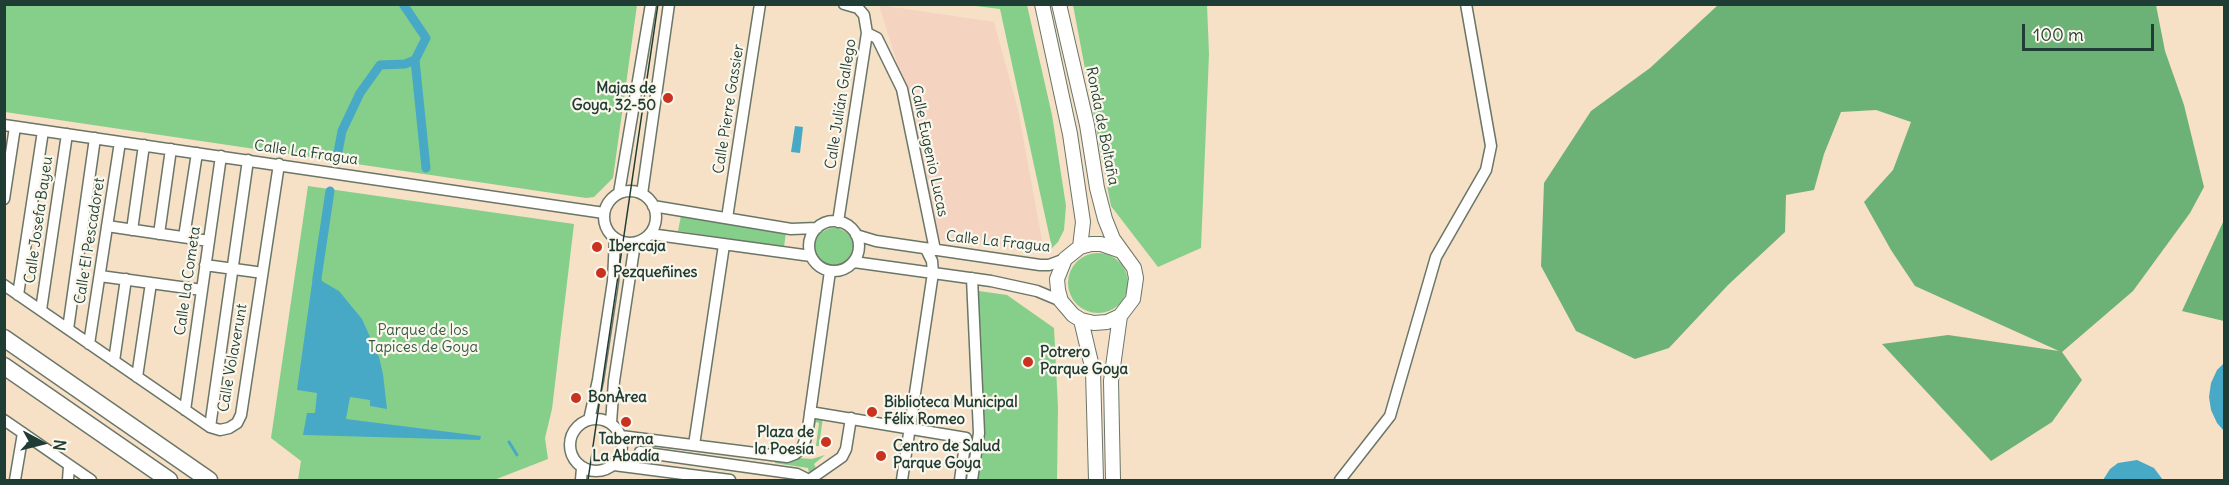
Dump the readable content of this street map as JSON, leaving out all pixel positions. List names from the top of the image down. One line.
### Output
{"streets":{"main road":["Ronda de Boltaña"],"street":["Calle Julián Gallego","Calle Pierre Gassier","Calle Eugenio Lucas","Calle La Fragua","Calle Josefa Bayeu","Calle El Pescadoret","Calle La Cometa","Calle Volaverunt"]},"crossings":[["Calle Julián Gallego","Calle Eugenio Lucas"],["Calle Julián Gallego","Calle La Fragua"],["Ronda de Boltaña","Calle La Fragua"],["Calle Eugenio Lucas","Calle La Fragua"],["Calle La Fragua","Calle Josefa Bayeu"],["Calle La Fragua","Calle El Pescadoret"],["Calle La Fragua","Calle La Cometa"],["Calle La Fragua","Calle Volaverunt"],["Calle Josefa Bayeu","Calle Volaverunt"],["Calle El Pescadoret","Calle Volaverunt"],["Calle La Cometa","Calle Volaverunt"]],"parks":["Parque de los Tapices de Goya"],"places":["Majas de Goya, 32-50","Ibercaja","Pezqueñines","Potrero Parque Goya","BonÀrea","Biblioteca Municipal Félix Romeo","Taberna La Abadía","Plaza de la Poesía","Centro de Salud Parque Goya"],"scale_bar":"100 m","north":"right"}
